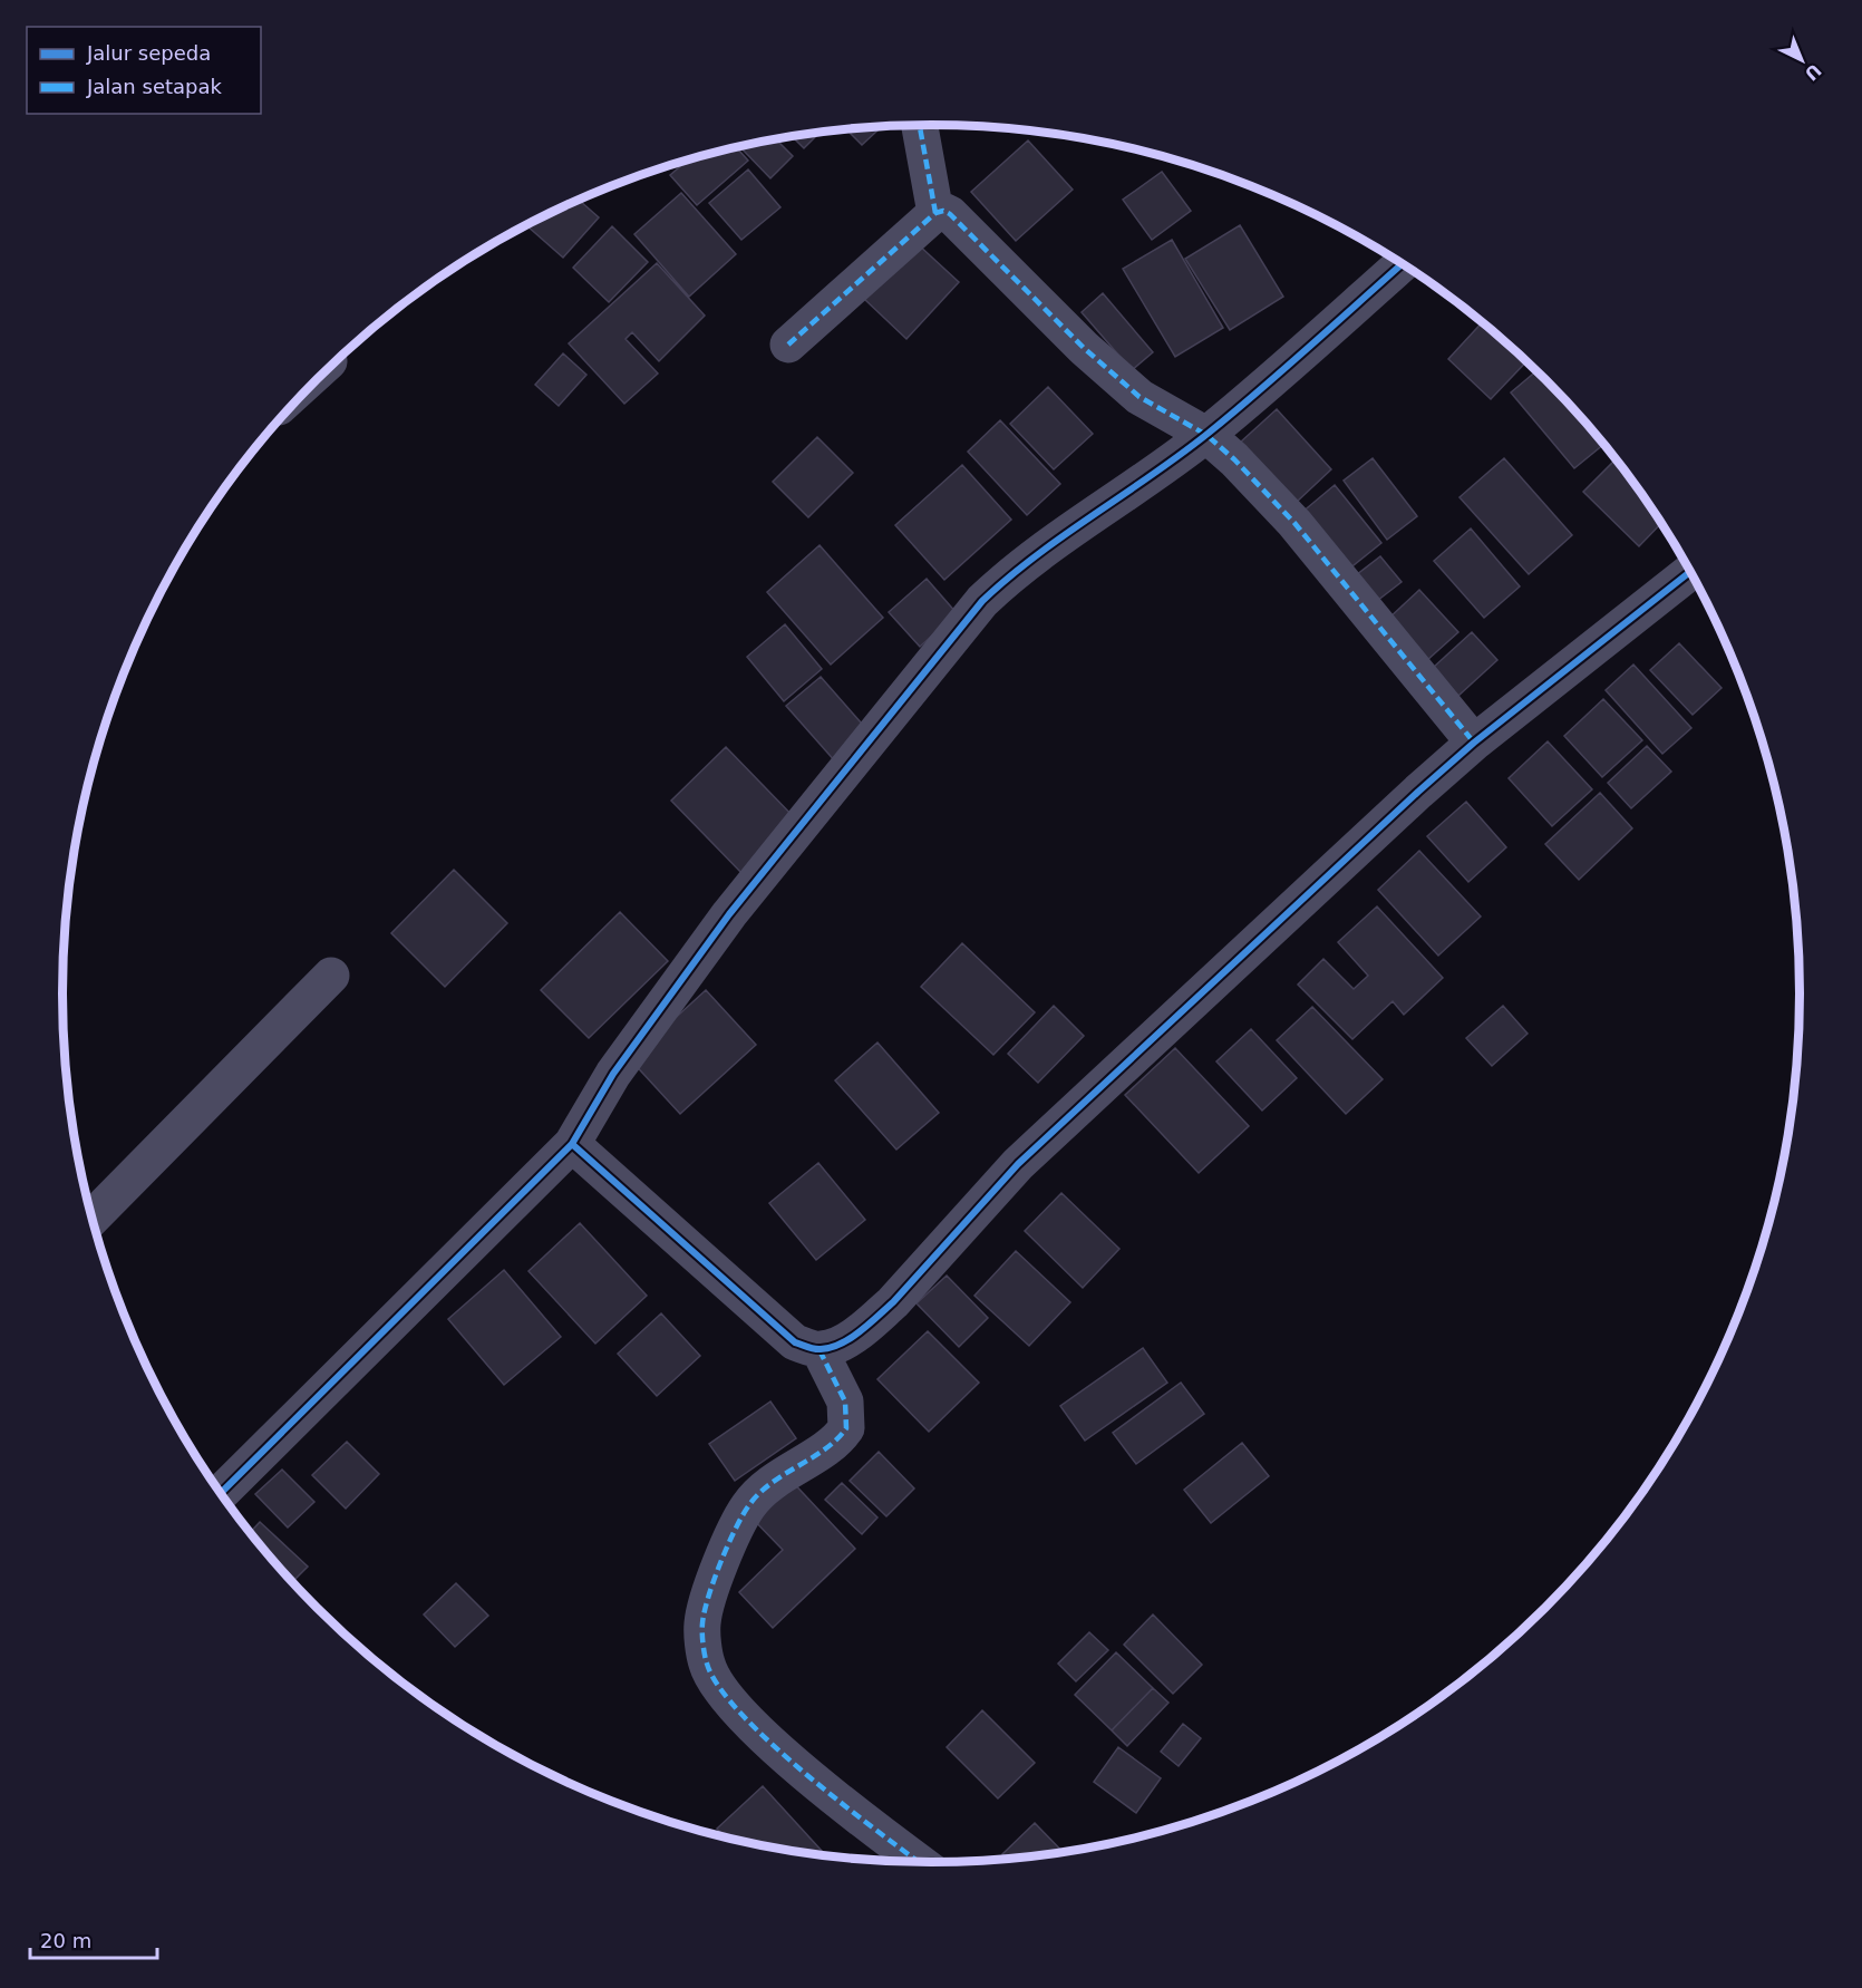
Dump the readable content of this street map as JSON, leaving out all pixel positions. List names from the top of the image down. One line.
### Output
{"legend":["Jalur sepeda","Jalan setapak"],"scale_bar":"20 m","north":"bottom right"}
